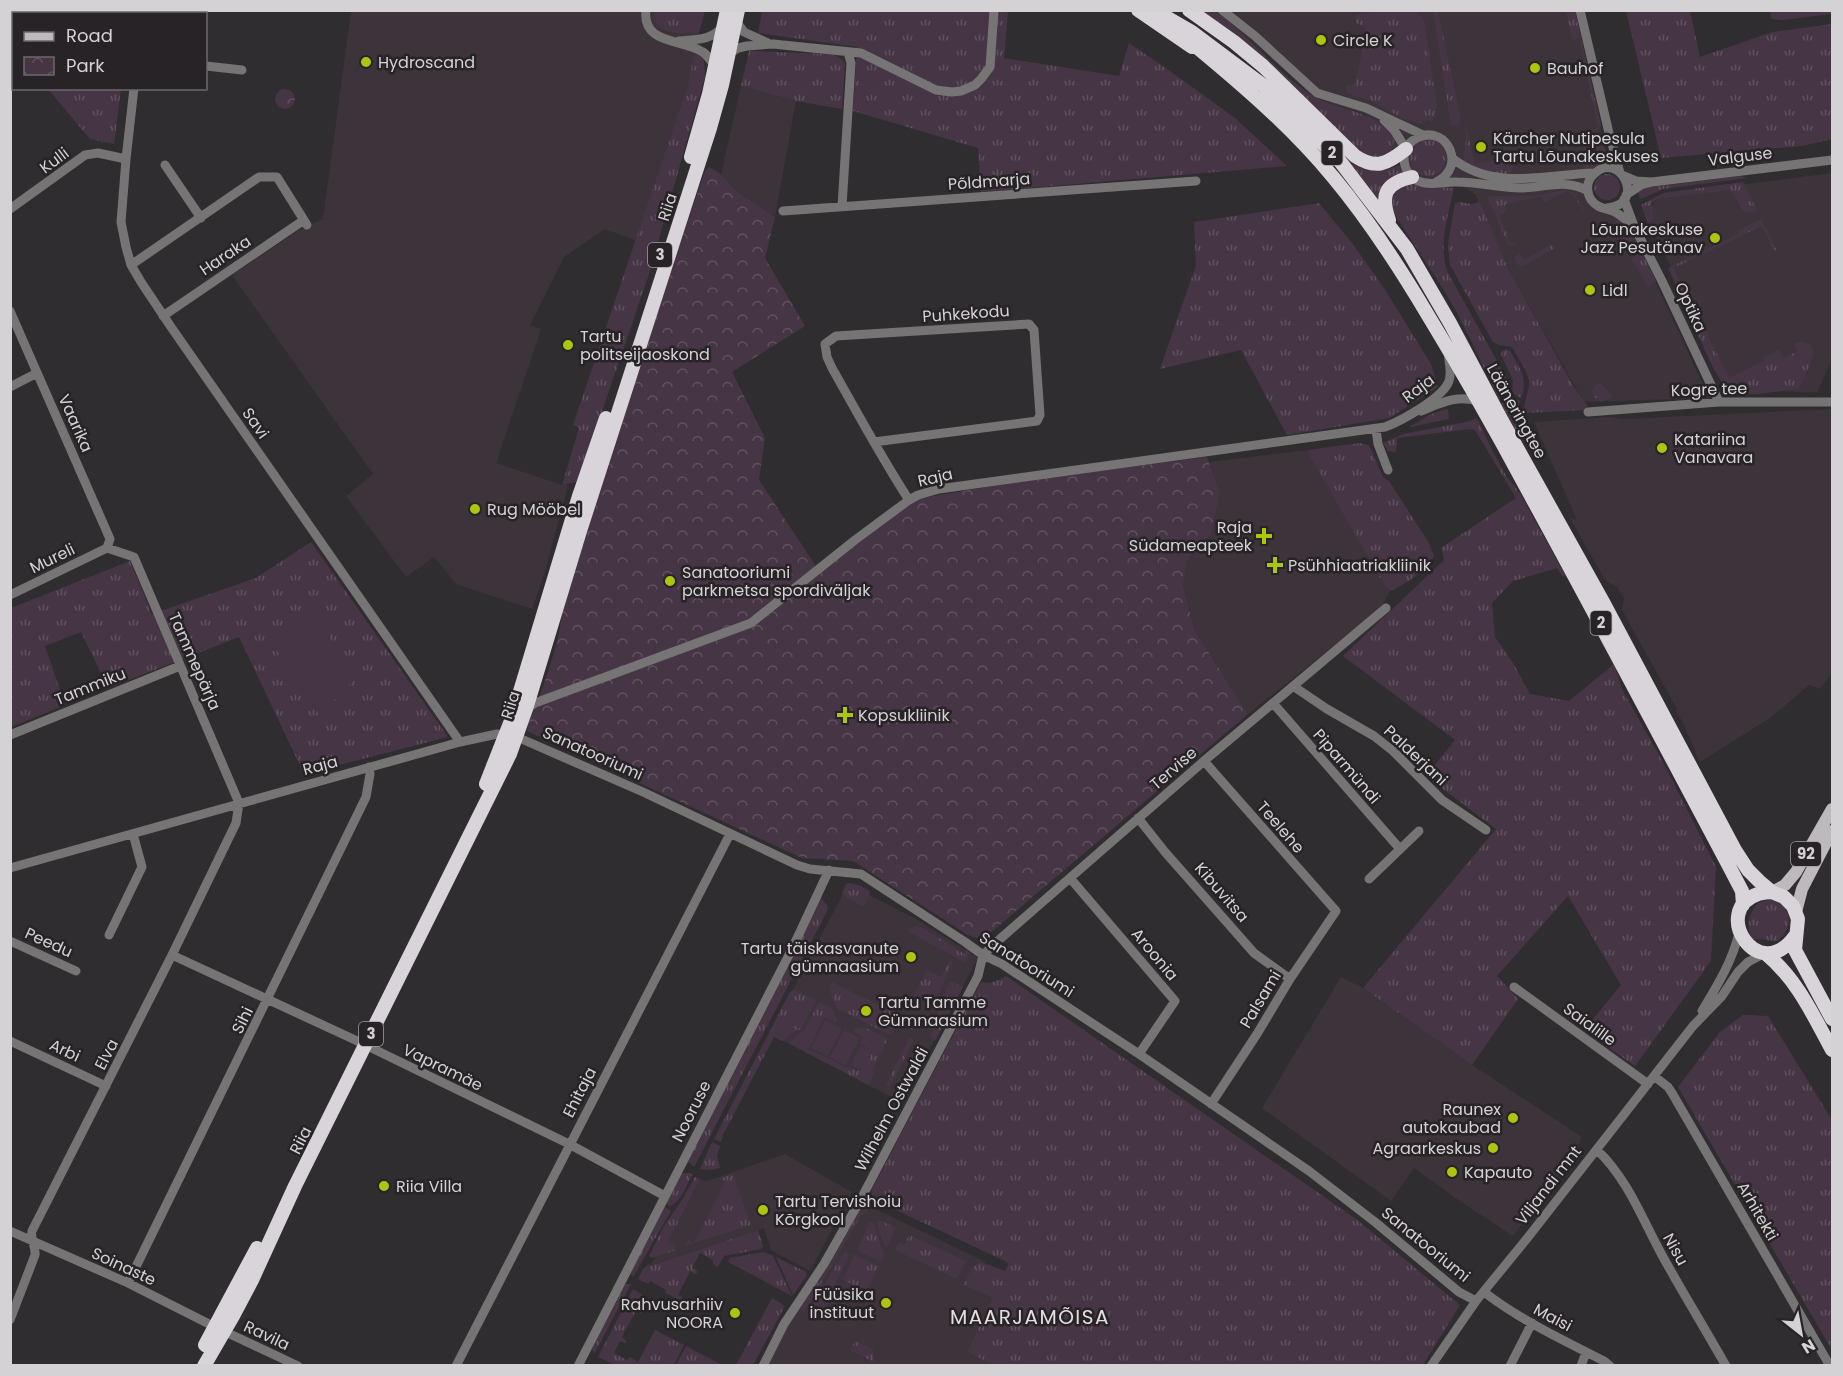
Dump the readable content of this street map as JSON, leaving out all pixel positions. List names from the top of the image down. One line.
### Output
{"streets":{"highway":["2","Riia","3","Lääneringtee"],"main road":["92"],"street":["Valguse","Kulli","Põldmarja","Haraka","Optika","Puhkekodu","Raja","Kogre tee","Vaarika","Savi","Mureli","Tammepärja","Tammiku","Sanatooriumi","Palderjani","Piparmündi","Tervise","Teelehe","Kibuvitsa","Peedu","Aroonia","Palsami","Sihi","Saialille","Arbi","Elva","Vapramäe","Ehitaja","Wilhelm Ostwaldi","Nooruse","Viljandi mnt","Arhitekti","Nisu","Soinaste","Maisi","Ravila"]},"crossings":[["Valguse","Optika"],["Kulli","Savi"],["Riia","Raja"],["Riia","Sanatooriumi"],["Riia","Vapramäe"],["Riia","Soinaste"],["Riia","Ravila"],["Haraka","Savi"],["Optika","Kogre tee"],["Puhkekodu","Raja"],["Raja","Lääneringtee"],["Raja","Savi"],["Raja","Tammepärja"],["Raja","Sanatooriumi"],["Raja","Sihi"],["Raja","Elva"],["Lääneringtee","92"],["Lääneringtee","Viljandi mnt"],["Vaarika","Mureli"],["Vaarika","Tammepärja"],["Mureli","Tammepärja"],["Tammepärja","Tammiku"],["Tammepärja","Elva"],["Sanatooriumi","Tervise"],["Sanatooriumi","Aroonia"],["Sanatooriumi","Palsami"],["Sanatooriumi","Ehitaja"],["Sanatooriumi","Wilhelm Ostwaldi"],["Sanatooriumi","Nooruse"],["Sanatooriumi","Viljandi mnt"],["Palderjani","Tervise"],["Piparmündi","Tervise"],["Tervise","Teelehe"],["Tervise","Kibuvitsa"],["Tervise","Aroonia"],["Tervise","Wilhelm Ostwaldi"],["Teelehe","Palsami"],["92","Viljandi mnt"],["Kibuvitsa","Palsami"],["Sihi","Vapramäe"],["Sihi","Soinaste"],["Saialille","Viljandi mnt"],["Arbi","Elva"],["Elva","Vapramäe"],["Elva","Soinaste"],["Vapramäe","Ehitaja"],["Vapramäe","Nooruse"],["Viljandi mnt","Arhitekti"],["Viljandi mnt","Nisu"],["Viljandi mnt","Maisi"],["Soinaste","Ravila"]],"districts":["MAARJAMÕISA"],"places":{"other":["Circle K","Hydroscand","Bauhof","Kärcher Nutipesula Tartu Lõunakeskuses","Lõunakeskuse Jazz Pesutänav","Lidl","Tartu politseijaoskond","Katariina Vanavara","Rug Mööbel","Sanatooriumi parkmetsa spordiväljak","Tartu täiskasvanute gümnaasium","Tartu Tamme Gümnaasium","Raunex autokaubad","Agraarkeskus","Kapauto","Riia Villa","Tartu Tervishoiu Kõrgkool","Füüsika instituut","Rahvusarhiiv NOORA"],"health":["Raja Südameapteek","Psühhiaatriakliinik","Kopsukliinik"]},"legend":["Road","Park"],"north":"bottom right"}
